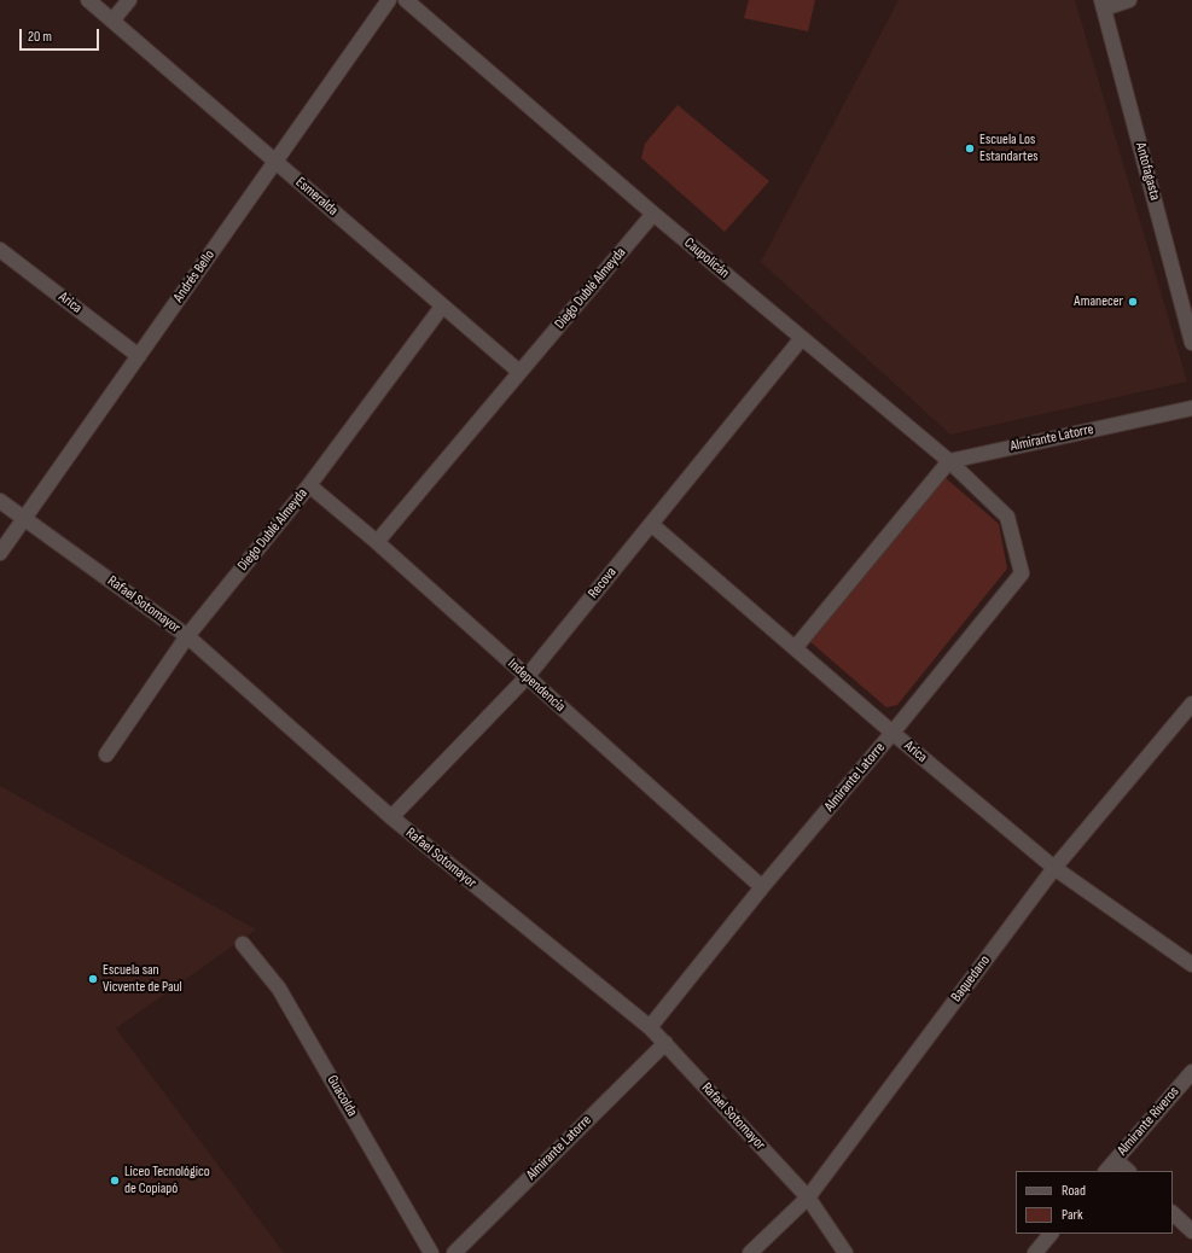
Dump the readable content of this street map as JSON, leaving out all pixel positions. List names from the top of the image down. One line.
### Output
{"streets":{"street":["Antofagasta","Esmeralda","Caupolicán","Andrés Bello","Diego Dublé Almeyda","Arica","Almirante Latorre","Recova","Rafael Sotomayor","Independencia","Baquedano","Guacolda","Almirante Riveros"]},"crossings":[["Esmeralda","Andrés Bello"],["Esmeralda","Diego Dublé Almeyda"],["Caupolicán","Diego Dublé Almeyda"],["Caupolicán","Almirante Latorre"],["Caupolicán","Recova"],["Andrés Bello","Arica"],["Andrés Bello","Rafael Sotomayor"],["Diego Dublé Almeyda","Rafael Sotomayor"],["Diego Dublé Almeyda","Independencia"],["Arica","Almirante Latorre"],["Arica","Recova"],["Arica","Baquedano"],["Almirante Latorre","Rafael Sotomayor"],["Almirante Latorre","Independencia"],["Recova","Rafael Sotomayor"],["Recova","Independencia"],["Rafael Sotomayor","Baquedano"]],"places":["Escuela Los Estandartes","Amanecer","Escuela san Vicvente de Paul","Liceo Tecnológico de Copiapó"],"legend":["Road","Park"],"scale_bar":"20 m"}
